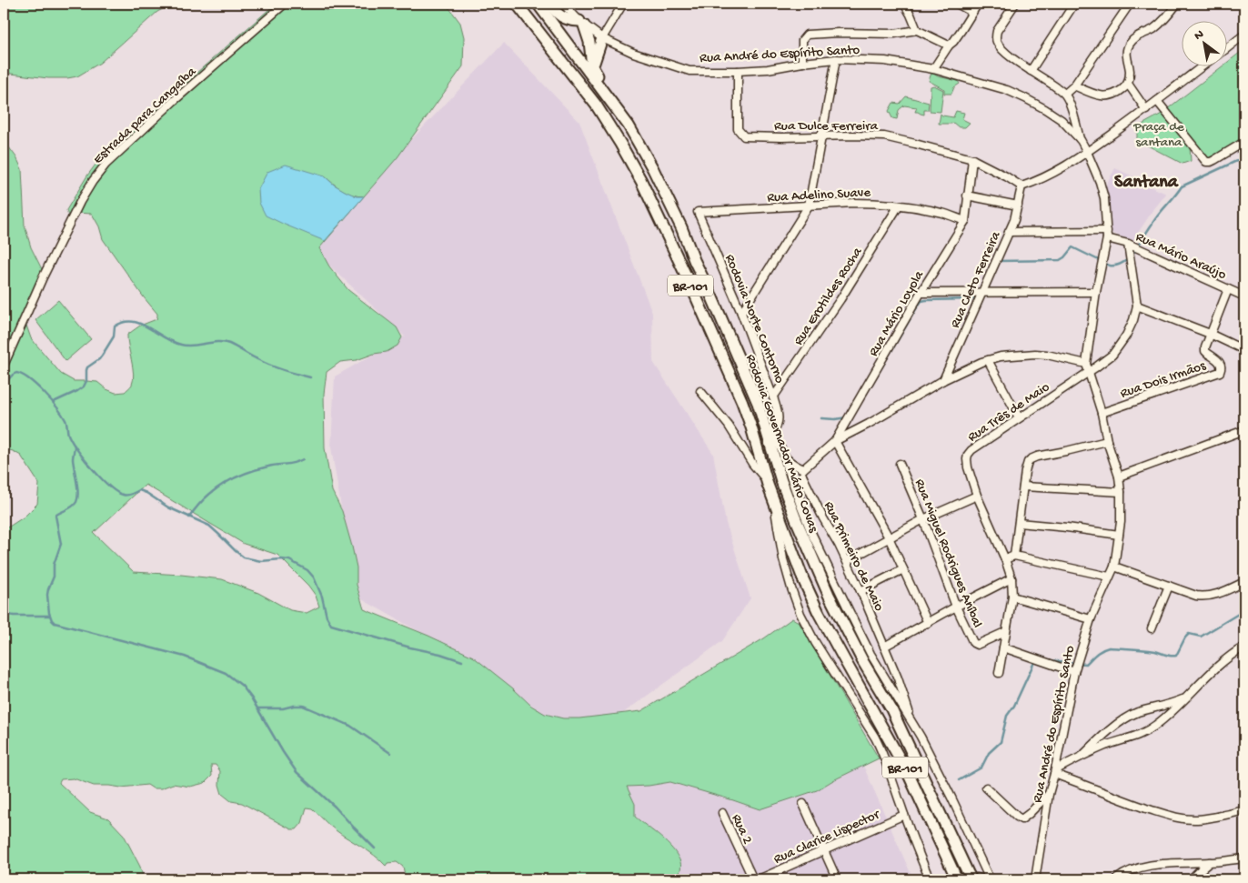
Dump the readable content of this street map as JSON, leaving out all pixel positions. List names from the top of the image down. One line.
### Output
{"streets":{"highway":["BR-101","Rodovia Governador Mário Covas"],"street":["Rua André do Espírito Santo","Estrada para Cangaíba","Rua Dulce Ferreira","Rua Adelino Suave","Rua Mário Araújo","Rua Cleto Ferreira","Rua Erotildes Rocha","Rua Mário Loyola","Rodovia Norte Contorno","Rua Dois Irmãos","Rua Três de Maio","Rua Miguel Rodrigues Aníbal","Rua Primeiro de Maio","Rua 2","Rua Clarice Lispector"]},"crossings":[["Rua André do Espírito Santo","Rua Dulce Ferreira"],["Rua André do Espírito Santo","Rua Mário Araújo"],["Rua André do Espírito Santo","Rua Dois Irmãos"],["Rua André do Espírito Santo","Rua Três de Maio"],["Rua Dulce Ferreira","Rua Cleto Ferreira"],["Rua Dulce Ferreira","Rua Mário Loyola"],["Rua Adelino Suave","Rua Erotildes Rocha"],["Rua Adelino Suave","Rua Mário Loyola"],["Rua Adelino Suave","Rodovia Norte Contorno"],["Rua Mário Araújo","Rua Cleto Ferreira"],["Rua Mário Araújo","Rua Dois Irmãos"],["Rua Erotildes Rocha","Rodovia Norte Contorno"],["Rua Três de Maio","Rua Miguel Rodrigues Aníbal"],["Rodovia Governador Mário Covas","Rua Clarice Lispector"]],"districts":["Santana"],"parks":["Praça de santana"],"north":"top left"}
